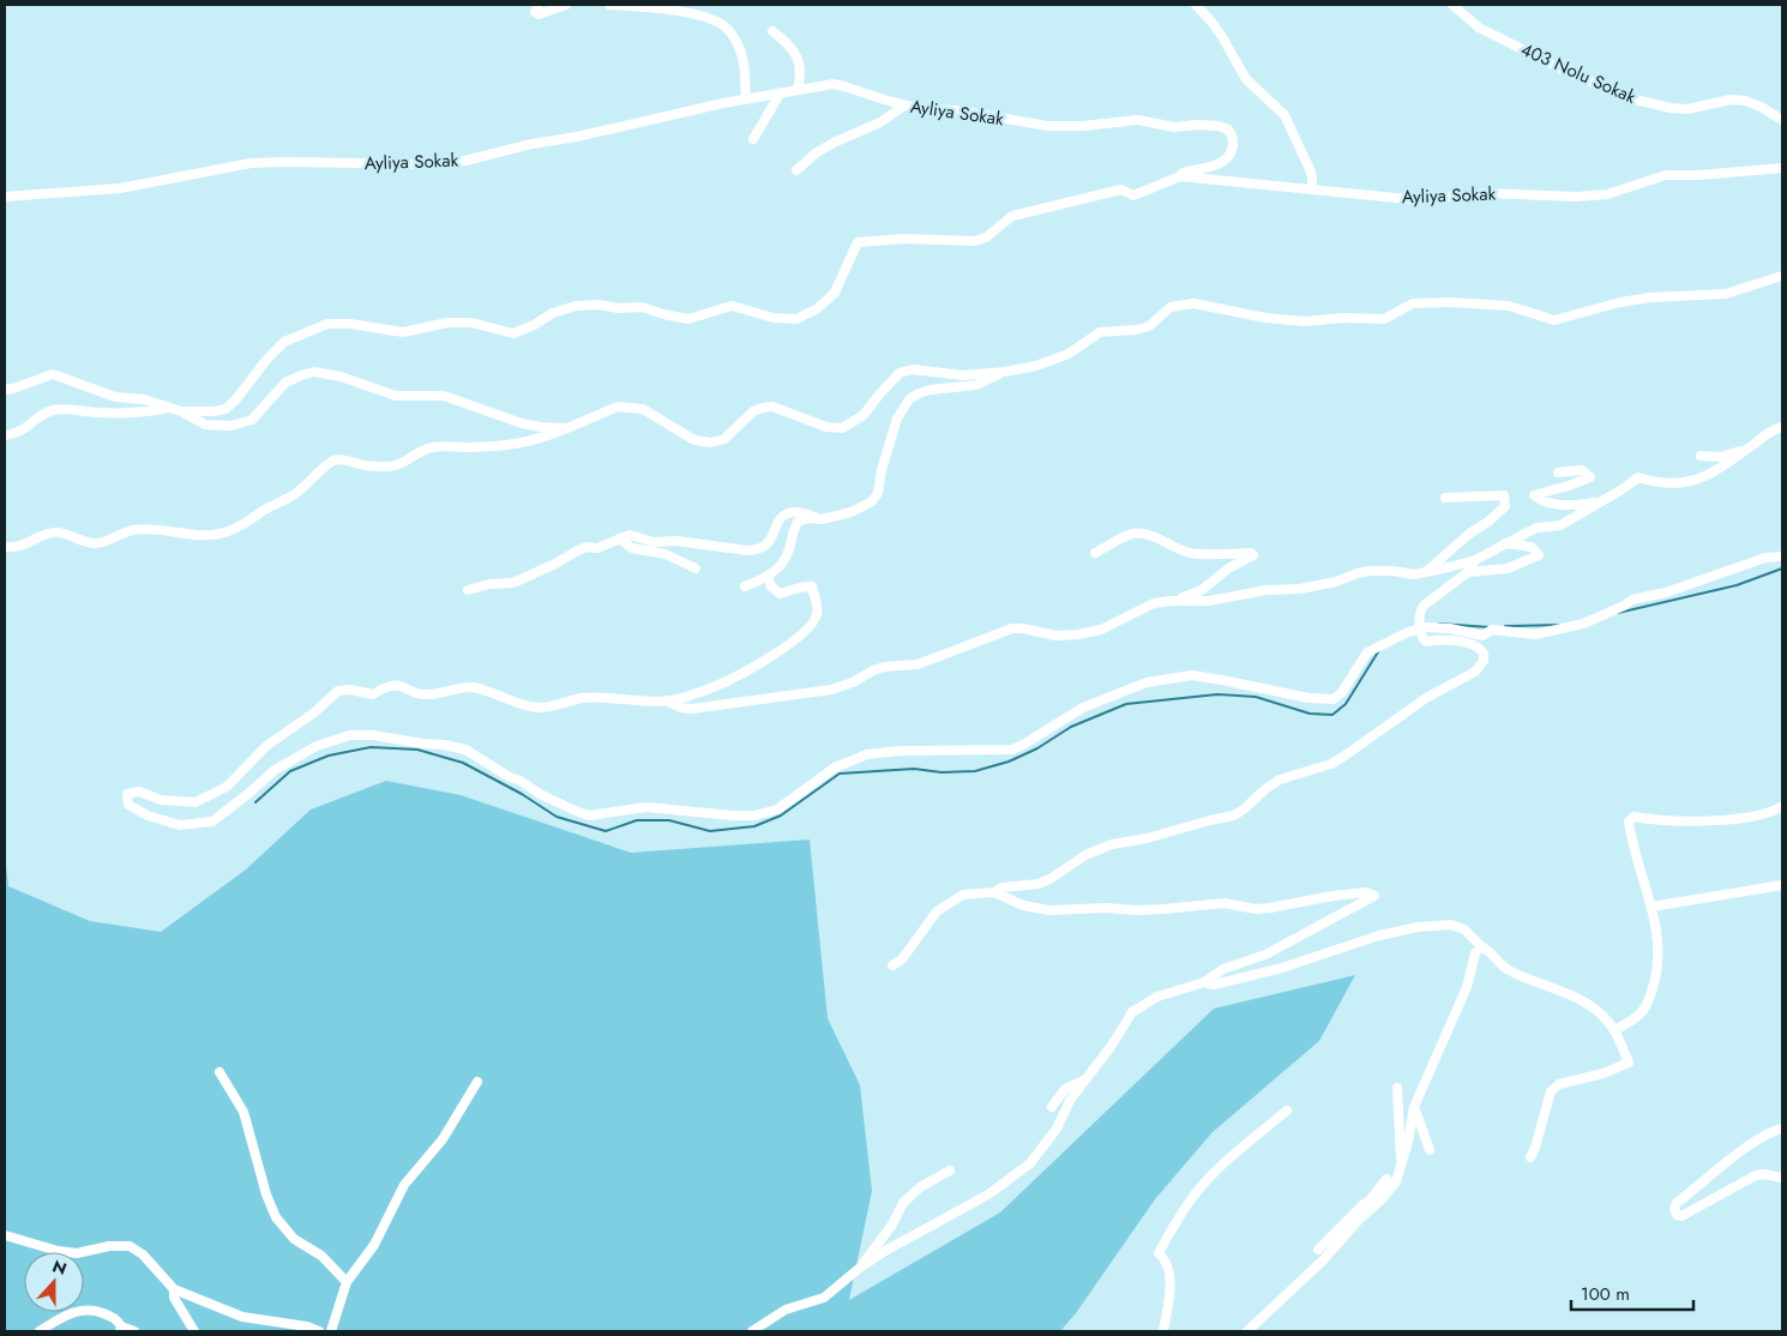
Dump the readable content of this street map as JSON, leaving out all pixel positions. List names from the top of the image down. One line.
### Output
{"streets":{"street":["403 Nolu Sokak","Ayliya Sokak"]},"scale_bar":"100 m","north":"top"}
